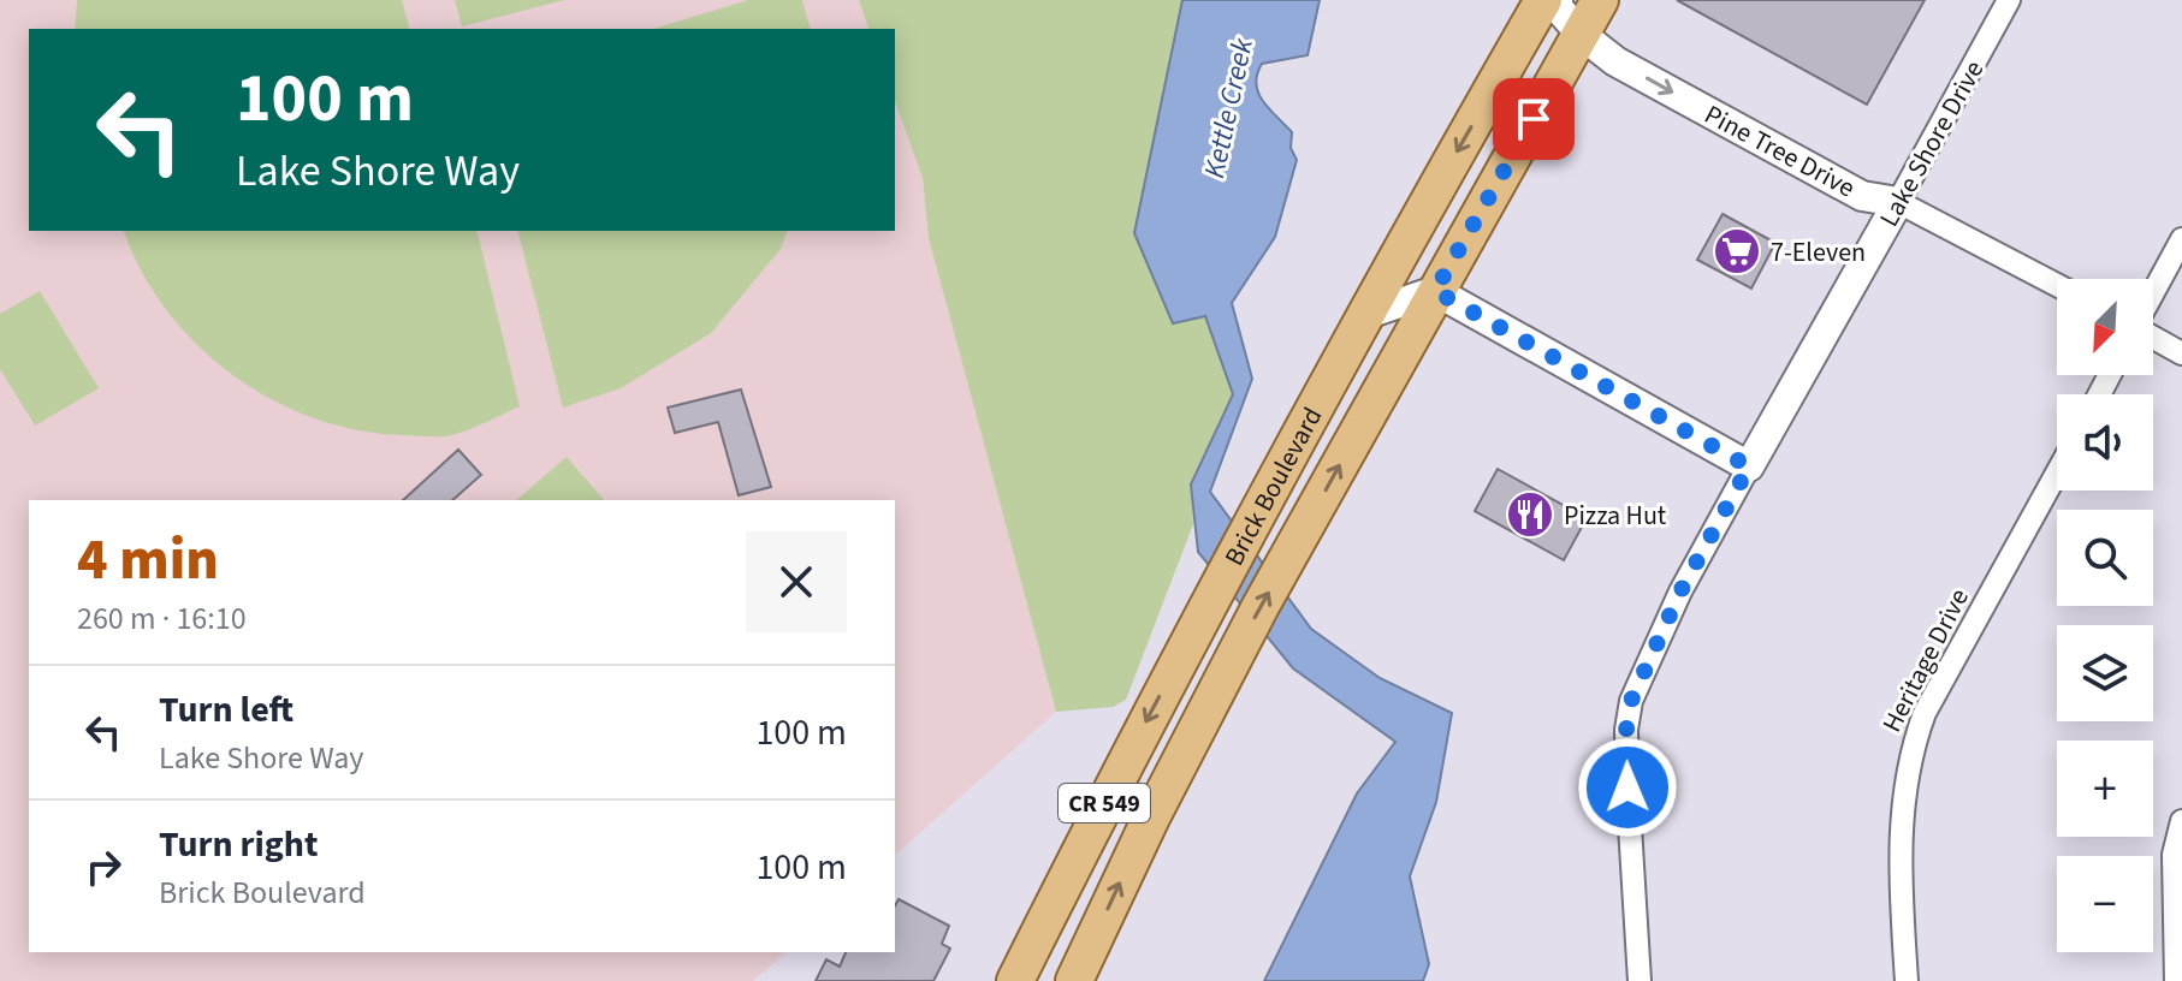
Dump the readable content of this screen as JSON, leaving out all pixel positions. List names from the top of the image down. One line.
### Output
{"streets":{"main road":["Brick Boulevard","CR 549"],"street":["Lake Shore Drive","Pine Tree Drive","Heritage Drive"]},"crossings":[["Lake Shore Drive","Pine Tree Drive"],["Pine Tree Drive","Brick Boulevard"]],"one_way":["Pine Tree Drive"],"water":["Kettle Creek"],"places":{"supermarket":["7-Eleven"],"restaurant":["Pizza Hut"]},"north":"bottom left","page":{"turn":["100 m","Lake Shore Way"],"map_buttons":["+","−"],"heading":["4 min","260 m · 16:10"],"list":[{"name":"Turn left","note":"Lake Shore Way","value":"100 m"},{"name":"Turn right","note":"Brick Boulevard","value":"100 m"}]}}
